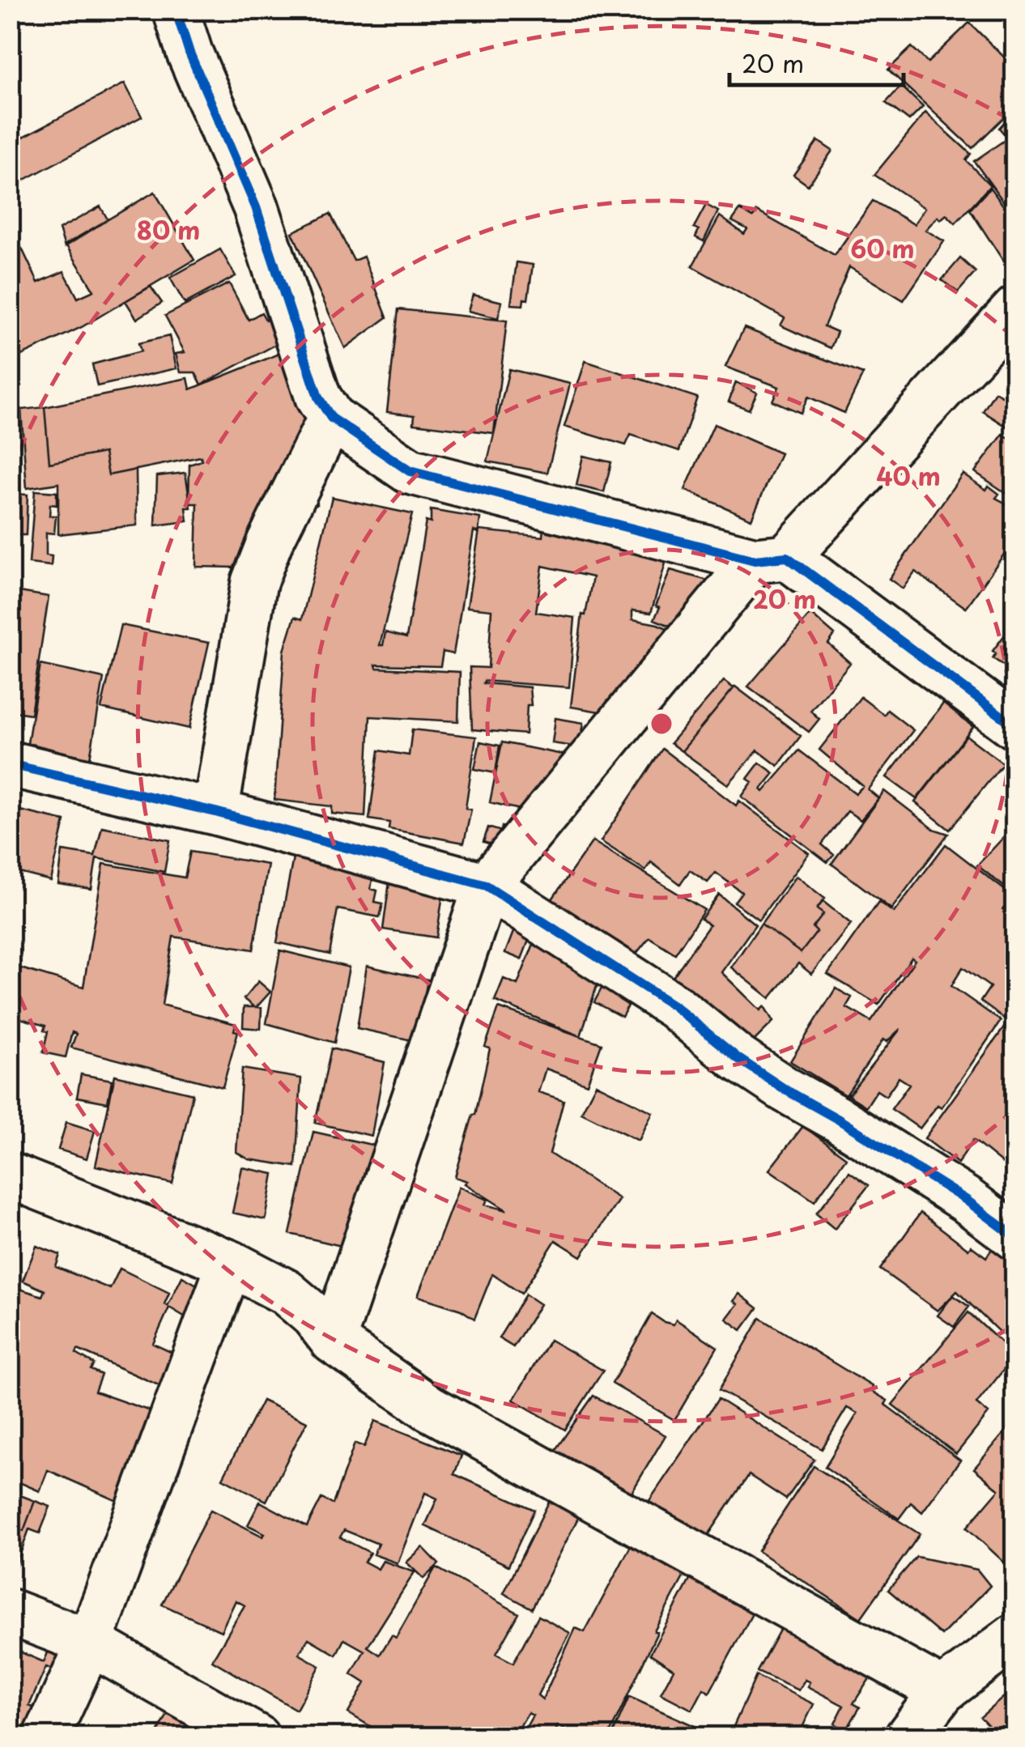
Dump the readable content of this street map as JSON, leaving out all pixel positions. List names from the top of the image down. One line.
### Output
{"scale_bar":"20 m","rings":["80 m","60 m","40 m","20 m"]}
